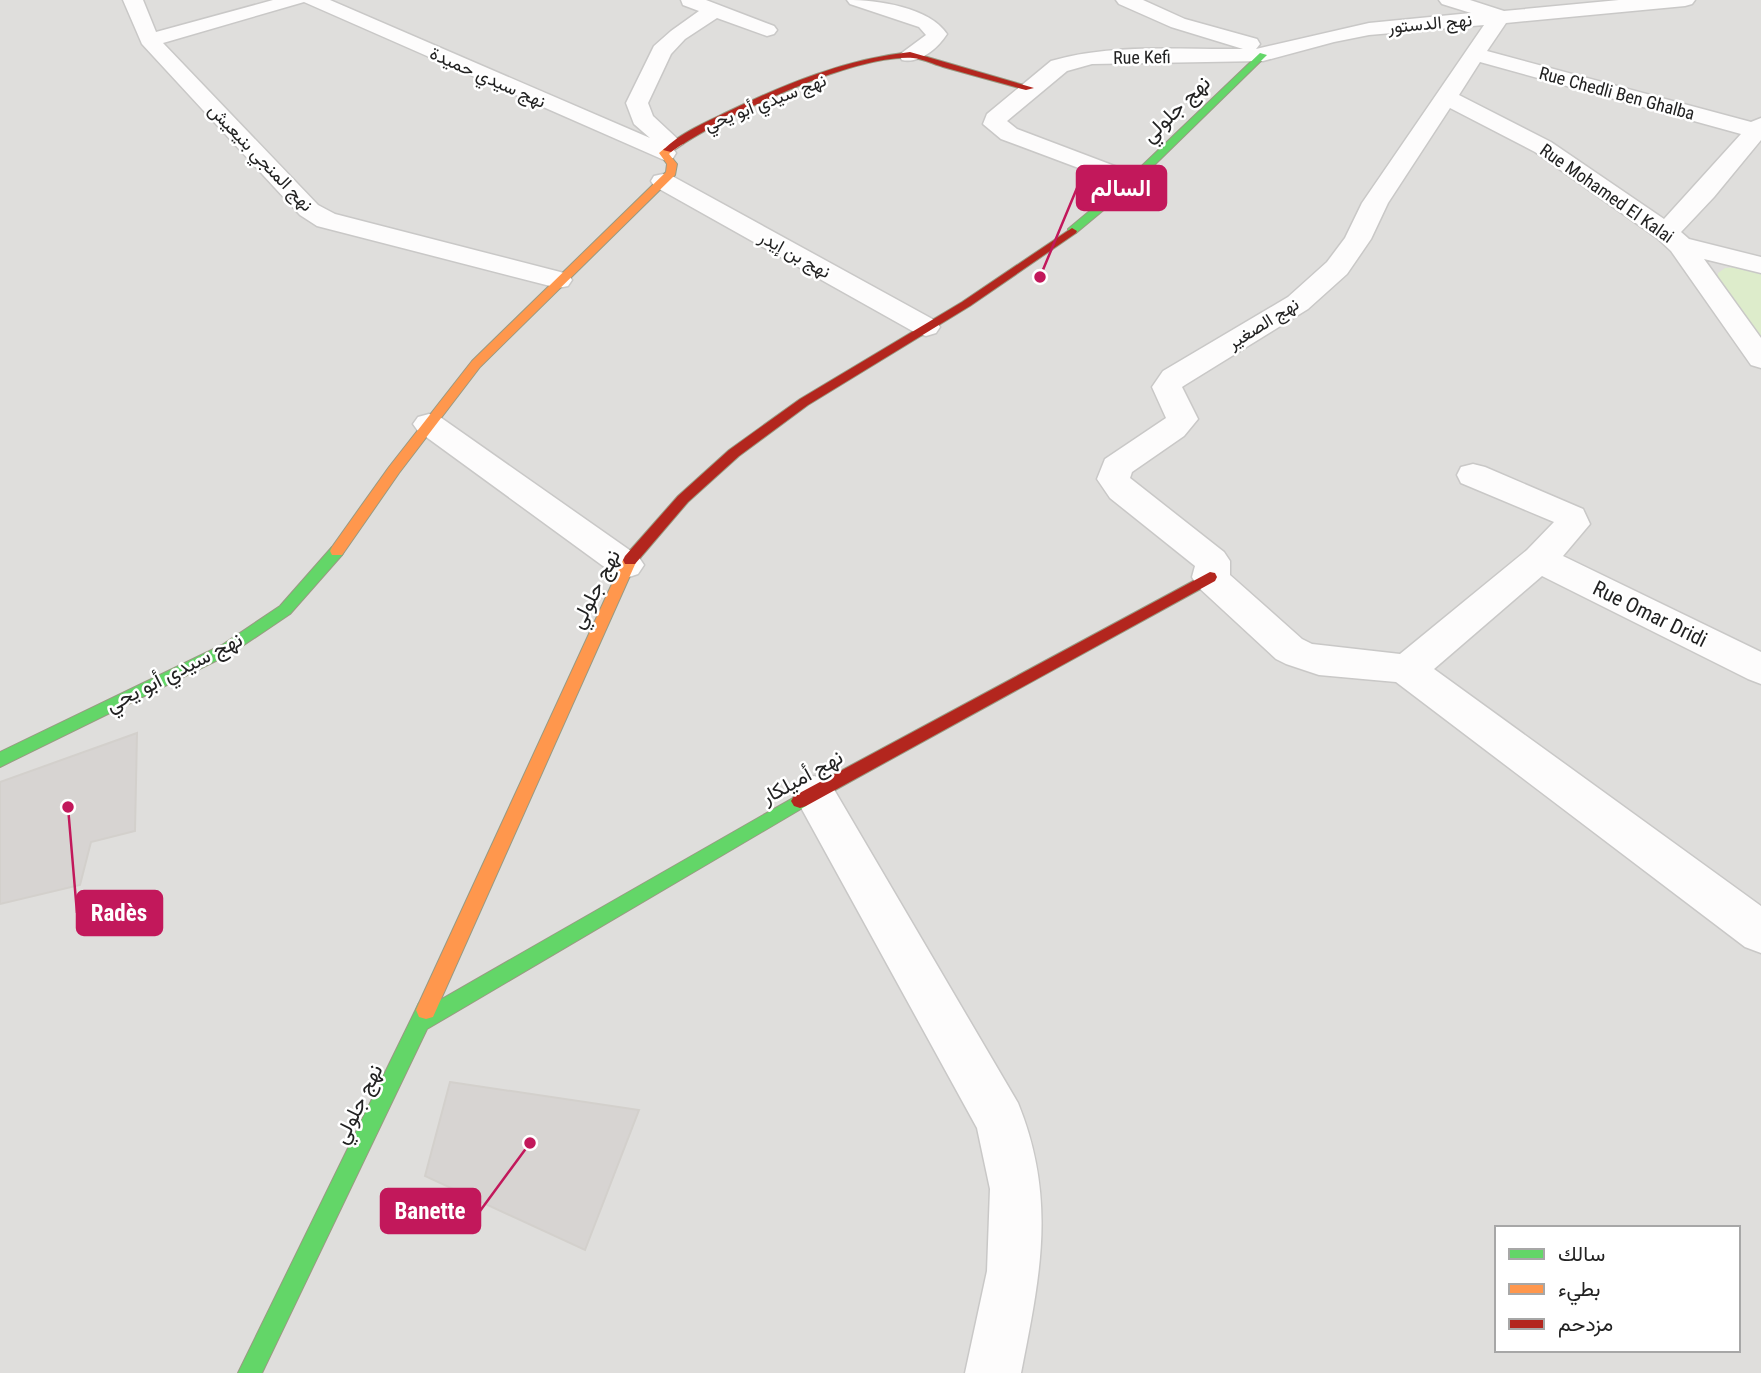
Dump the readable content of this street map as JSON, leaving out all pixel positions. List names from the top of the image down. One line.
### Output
{"streets":{"street":["نهج الدستور","Rue Kefi","نهج سيدي حميدة","Rue Chedli Ben Ghalba","نهج سيدي أبو يحي","نهج جلولي","نهج المنجي بنيعيش","Rue Mohamed El Kalai","نهج بن إيدر","نهج الصغير","Rue Omar Dridi","نهج أميلكار"]},"crossings":[["نهج الدستور","Rue Kefi"],["نهج الدستور","نهج جلولي"],["نهج الدستور","نهج الصغير"],["Rue Kefi","نهج سيدي أبو يحي"],["Rue Kefi","نهج جلولي"],["نهج سيدي حميدة","نهج سيدي أبو يحي"],["Rue Chedli Ben Ghalba","نهج الصغير"],["نهج سيدي أبو يحي","نهج المنجي بنيعيش"],["نهج سيدي أبو يحي","نهج بن إيدر"],["نهج جلولي","نهج بن إيدر"],["نهج جلولي","نهج أميلكار"],["Rue Mohamed El Kalai","نهج الصغير"],["نهج الصغير","نهج أميلكار"]],"places":["السالم","Radès","Banette"],"legend":["سالك","بطيء","مزدحم"]}
